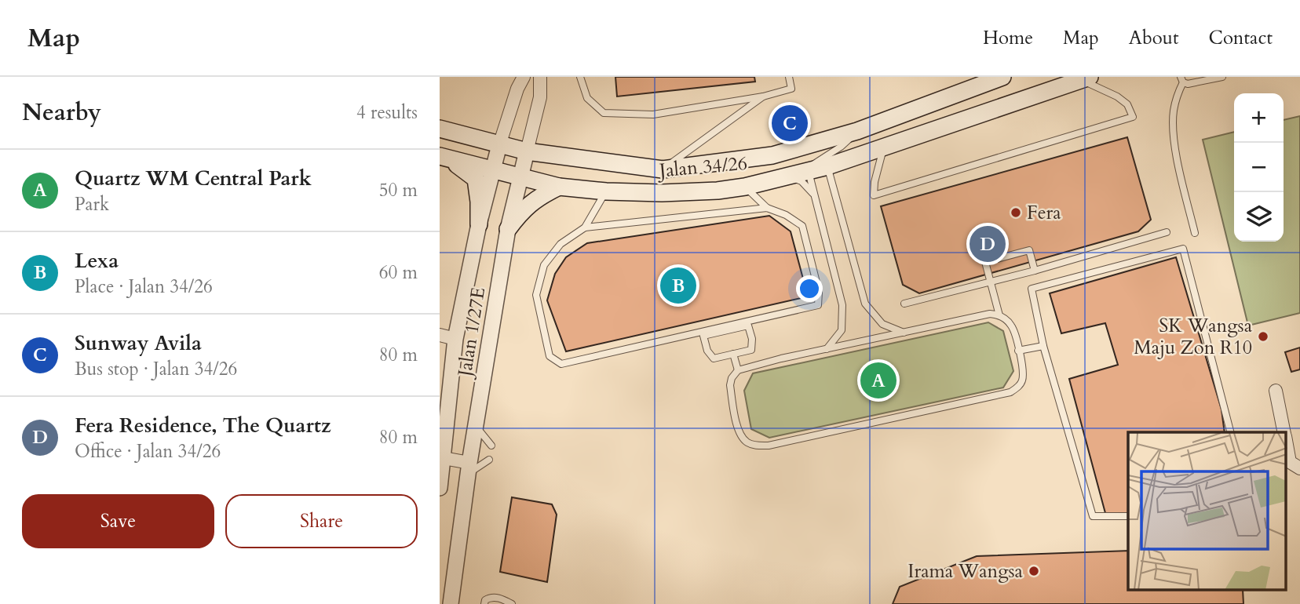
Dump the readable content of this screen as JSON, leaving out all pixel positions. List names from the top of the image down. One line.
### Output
{"streets":{"main road":["Jalan 34/26"],"street":["Jalan 1/27E"]},"crossings":[["Jalan 34/26","Jalan 1/27E"]],"places":["Fera","SK Wangsa Maju Zon R10","Irama Wangsa"],"page":{"header":"Map","nav":["Home","Map","About","Contact"],"heading":["Nearby","4 results"],"map_buttons":["+","−"],"pins":["C","D","B","A"],"list":[{"mark":"A","name":"Quartz WM Central Park","note":"Park","value":"50 m"},{"mark":"B","name":"Lexa","note":"Place · Jalan 34/26","value":"60 m"},{"mark":"C","name":"Sunway Avila","note":"Bus stop · Jalan 34/26","value":"80 m"},{"mark":"D","name":"Fera Residence, The Quartz","note":"Office · Jalan 34/26","value":"80 m"}],"buttons":["Save","Share"]}}
